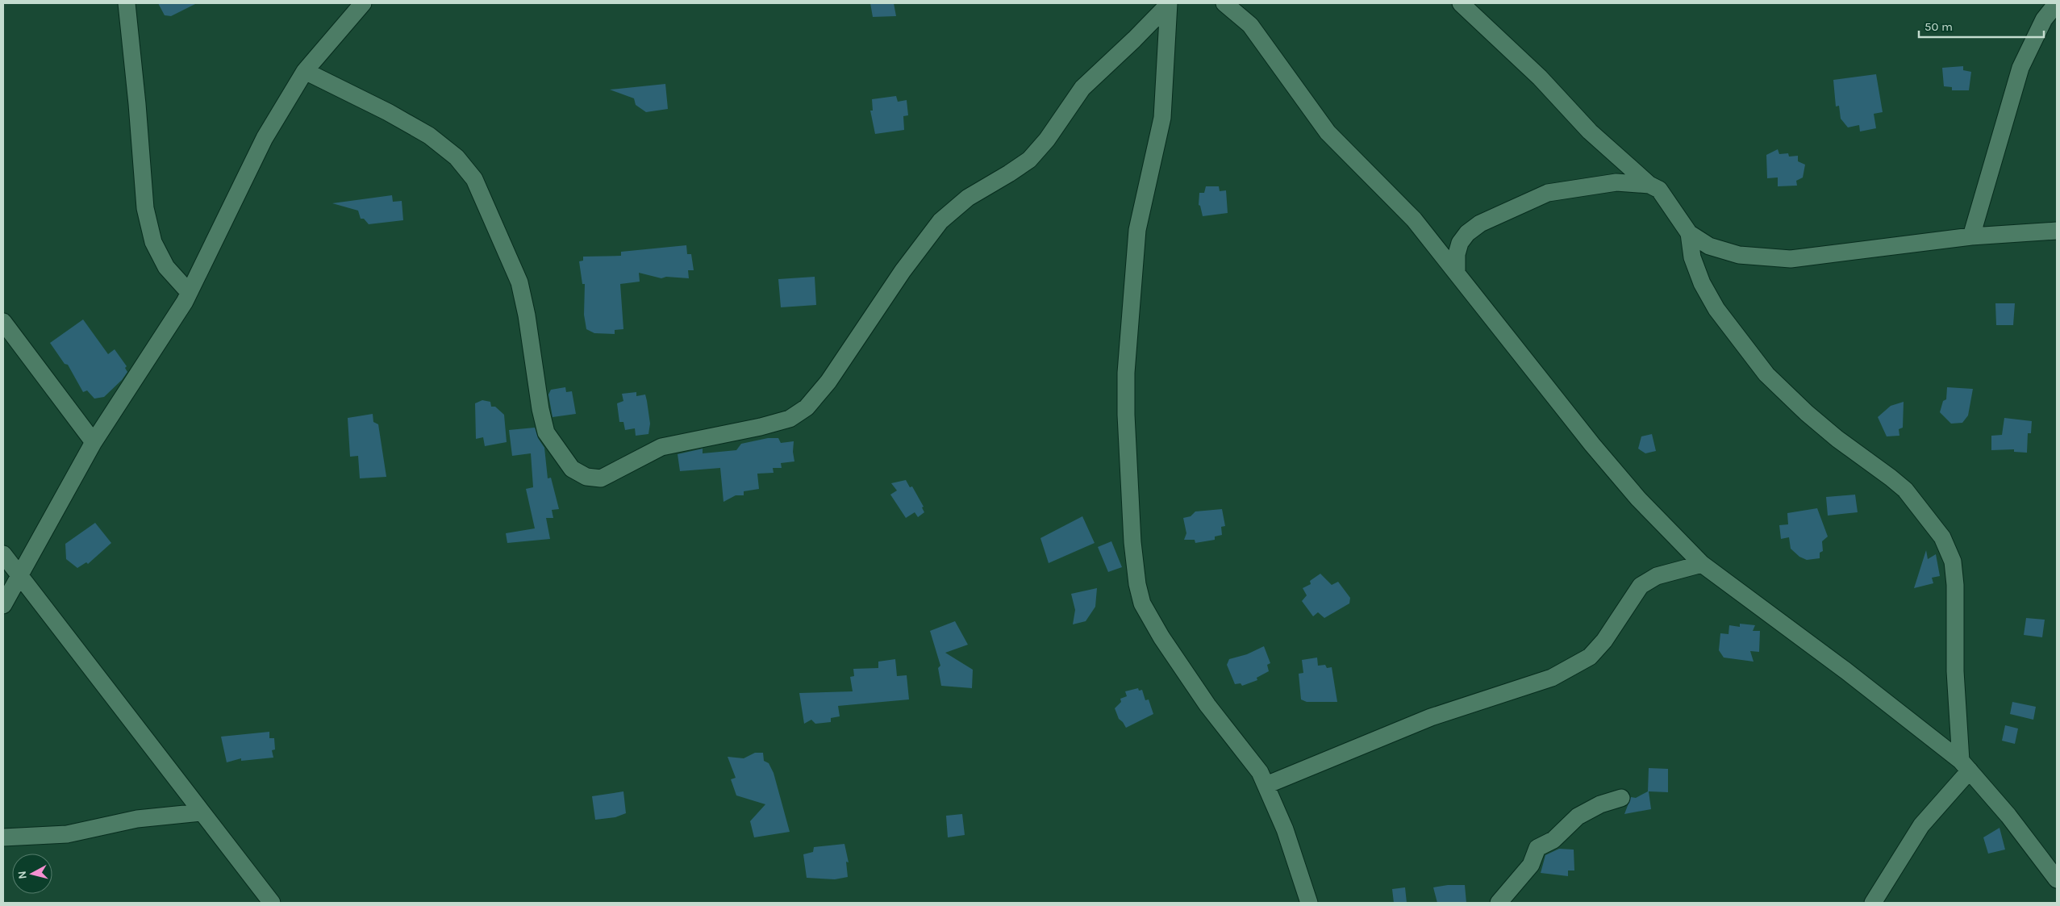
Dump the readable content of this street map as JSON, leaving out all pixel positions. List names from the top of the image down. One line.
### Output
{"scale_bar":"50 m","north":"left"}
